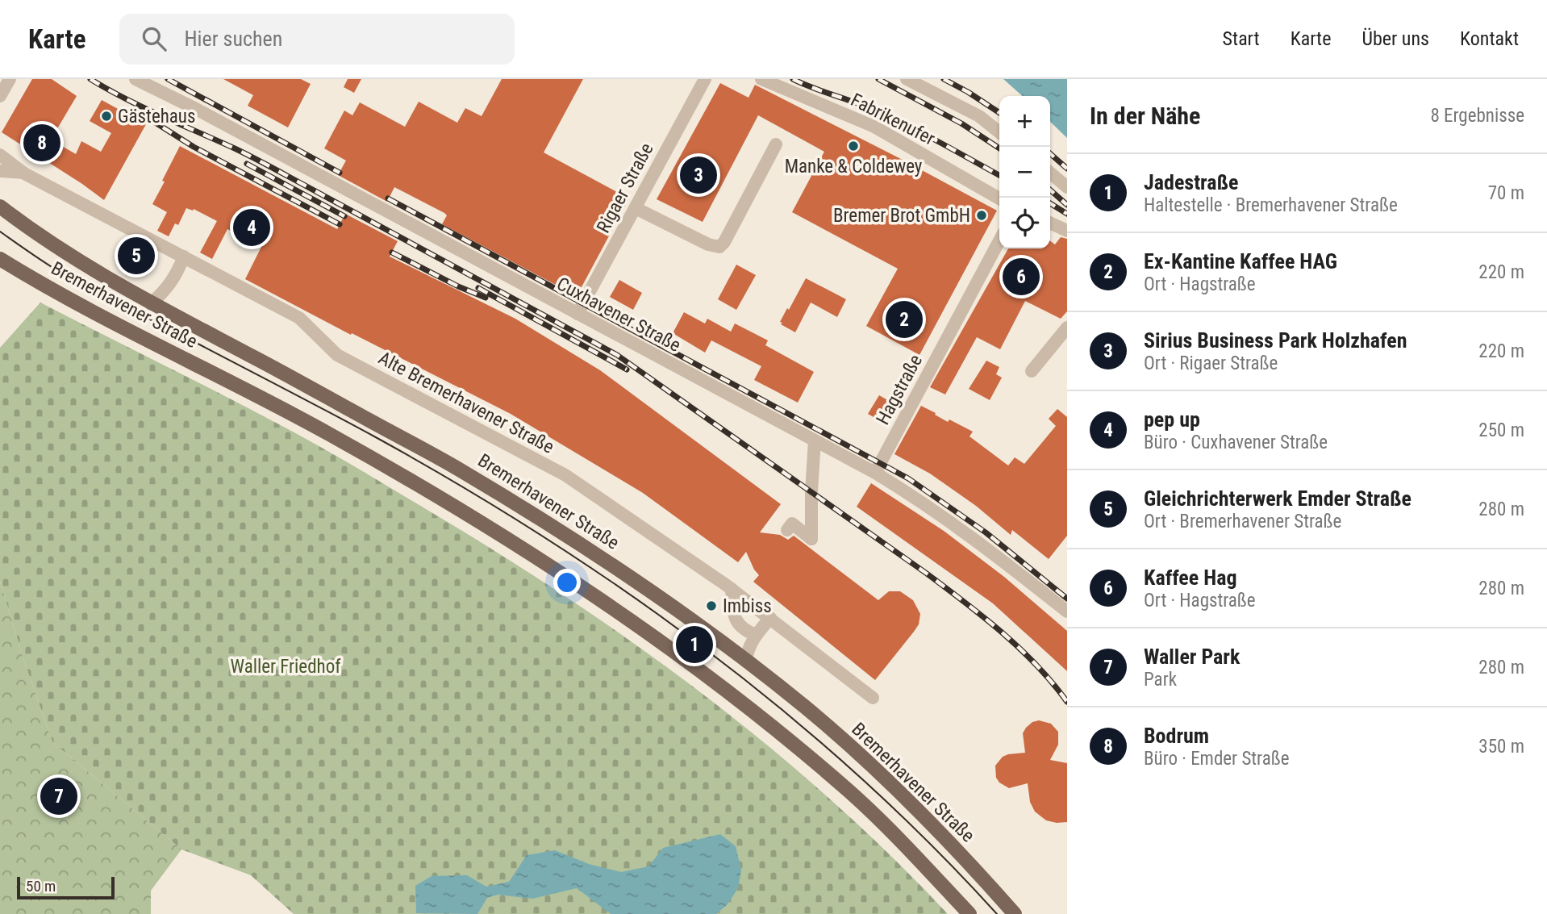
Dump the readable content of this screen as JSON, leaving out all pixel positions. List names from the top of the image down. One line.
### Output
{"streets":{"main road":["Bremerhavener Straße"],"street":["Fabrikenufer","Rigaer Straße","Cuxhavener Straße","Hagstraße","Alte Bremerhavener Straße"]},"crossings":[["Rigaer Straße","Cuxhavener Straße"],["Cuxhavener Straße","Hagstraße"]],"parks":["Waller Friedhof"],"places":["Gästehaus","Manke & Coldewey","Bremer Brot GmbH","Imbiss"],"scale_bar":"50 m","page":{"header":"Karte","search":"Hier suchen","nav":["Start","Karte","Über uns","Kontakt"],"heading":["In der Nähe","8 Ergebnisse"],"map_buttons":["+","−"],"pins":["8","3","4","5","6","2","1","7"],"list":[{"mark":"1","name":"Jadestraße","note":"Haltestelle · Bremerhavener Straße","value":"70 m"},{"mark":"2","name":"Ex-Kantine Kaffee HAG","note":"Ort · Hagstraße","value":"220 m"},{"mark":"3","name":"Sirius Business Park Holzhafen","note":"Ort · Rigaer Straße","value":"220 m"},{"mark":"4","name":"pep up","note":"Büro · Cuxhavener Straße","value":"250 m"},{"mark":"5","name":"Gleichrichterwerk Emder Straße","note":"Ort · Bremerhavener Straße","value":"280 m"},{"mark":"6","name":"Kaffee Hag","note":"Ort · Hagstraße","value":"280 m"},{"mark":"7","name":"Waller Park","note":"Park","value":"280 m"},{"mark":"8","name":"Bodrum","note":"Büro · Emder Straße","value":"350 m"}],"scale":"50 m"}}
